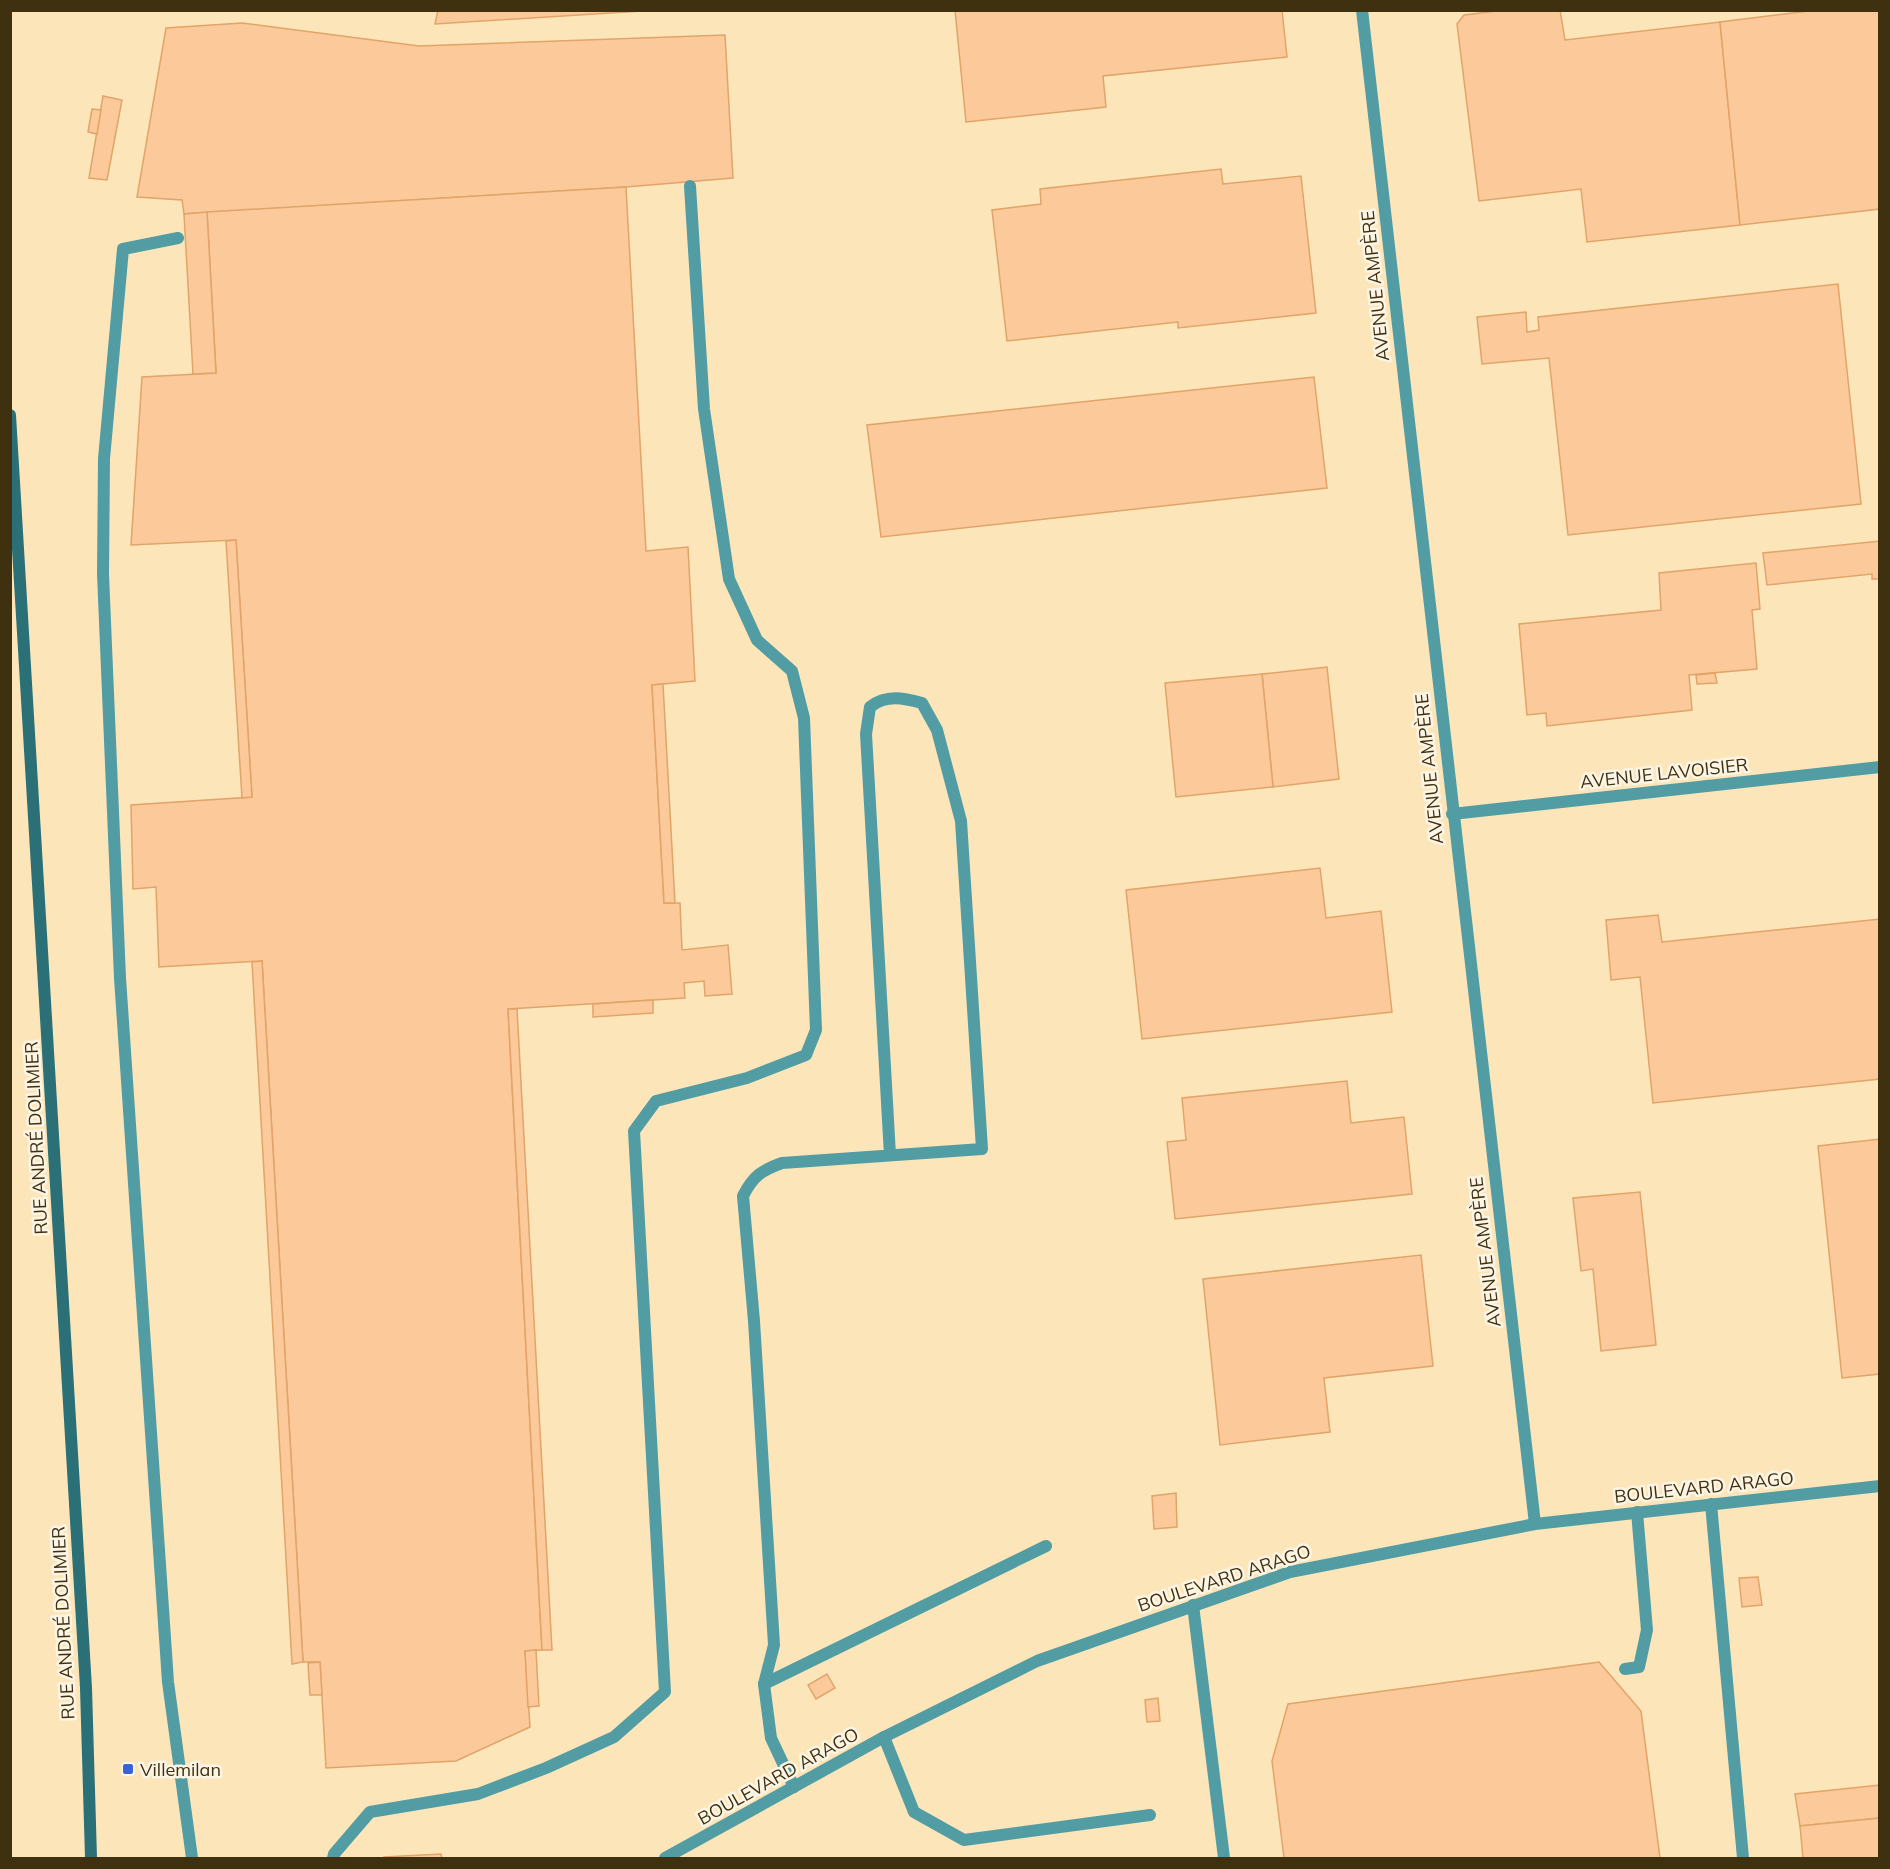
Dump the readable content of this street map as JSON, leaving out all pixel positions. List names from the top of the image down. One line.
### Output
{"streets":{"street":["AVENUE AMPÈRE","AVENUE LAVOISIER","RUE ANDRÉ DOLIMIER","BOULEVARD ARAGO"]},"crossings":[["AVENUE AMPÈRE","AVENUE LAVOISIER"],["AVENUE AMPÈRE","BOULEVARD ARAGO"]],"places":{"transit":["Villemilan"]}}
